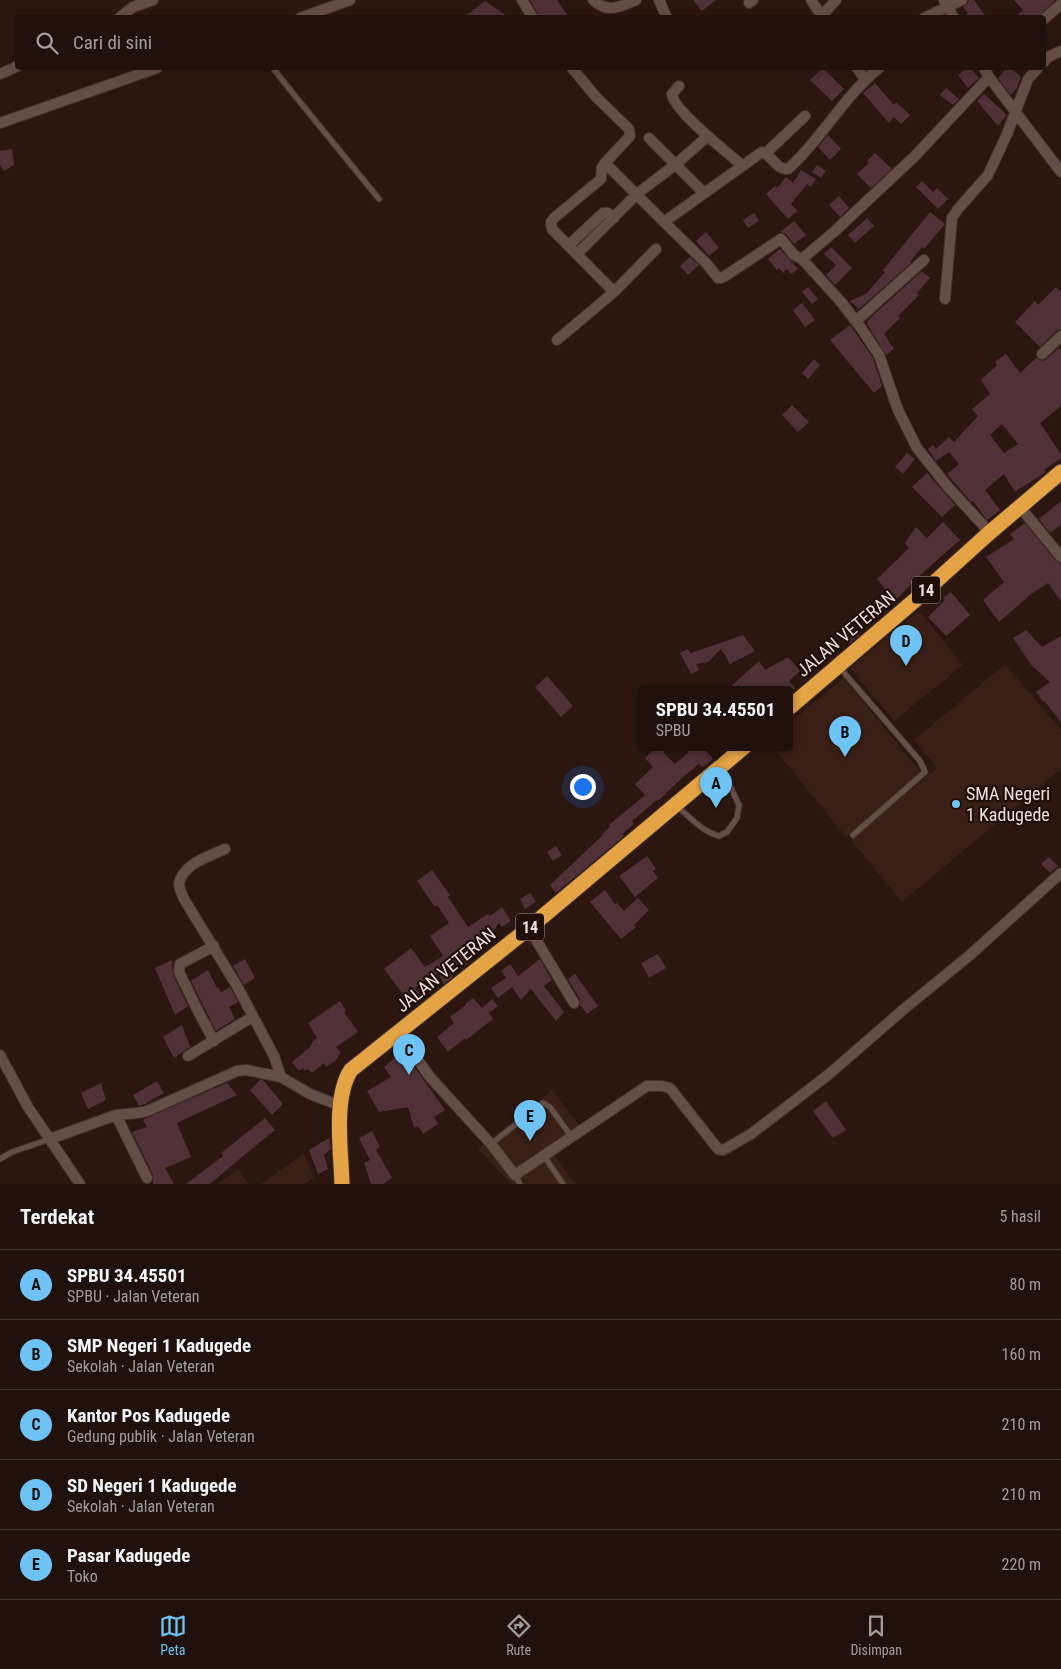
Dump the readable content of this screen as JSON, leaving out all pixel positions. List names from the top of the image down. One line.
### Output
{"streets":{"highway":["14","JALAN VETERAN"]},"places":["SMA Negeri 1 Kadugede"],"page":{"search":"Cari di sini","pins":["D","B","A","C","E"],"popup":["SPBU 34.45501","SPBU"],"heading":["Terdekat","5 hasil"],"list":[{"mark":"A","name":"SPBU 34.45501","note":"SPBU · Jalan Veteran","value":"80 m"},{"mark":"B","name":"SMP Negeri 1 Kadugede","note":"Sekolah · Jalan Veteran","value":"160 m"},{"mark":"C","name":"Kantor Pos Kadugede","note":"Gedung publik · Jalan Veteran","value":"210 m"},{"mark":"D","name":"SD Negeri 1 Kadugede","note":"Sekolah · Jalan Veteran","value":"210 m"},{"mark":"E","name":"Pasar Kadugede","note":"Toko","value":"220 m"}],"nav":["Peta","Rute","Disimpan"]}}
